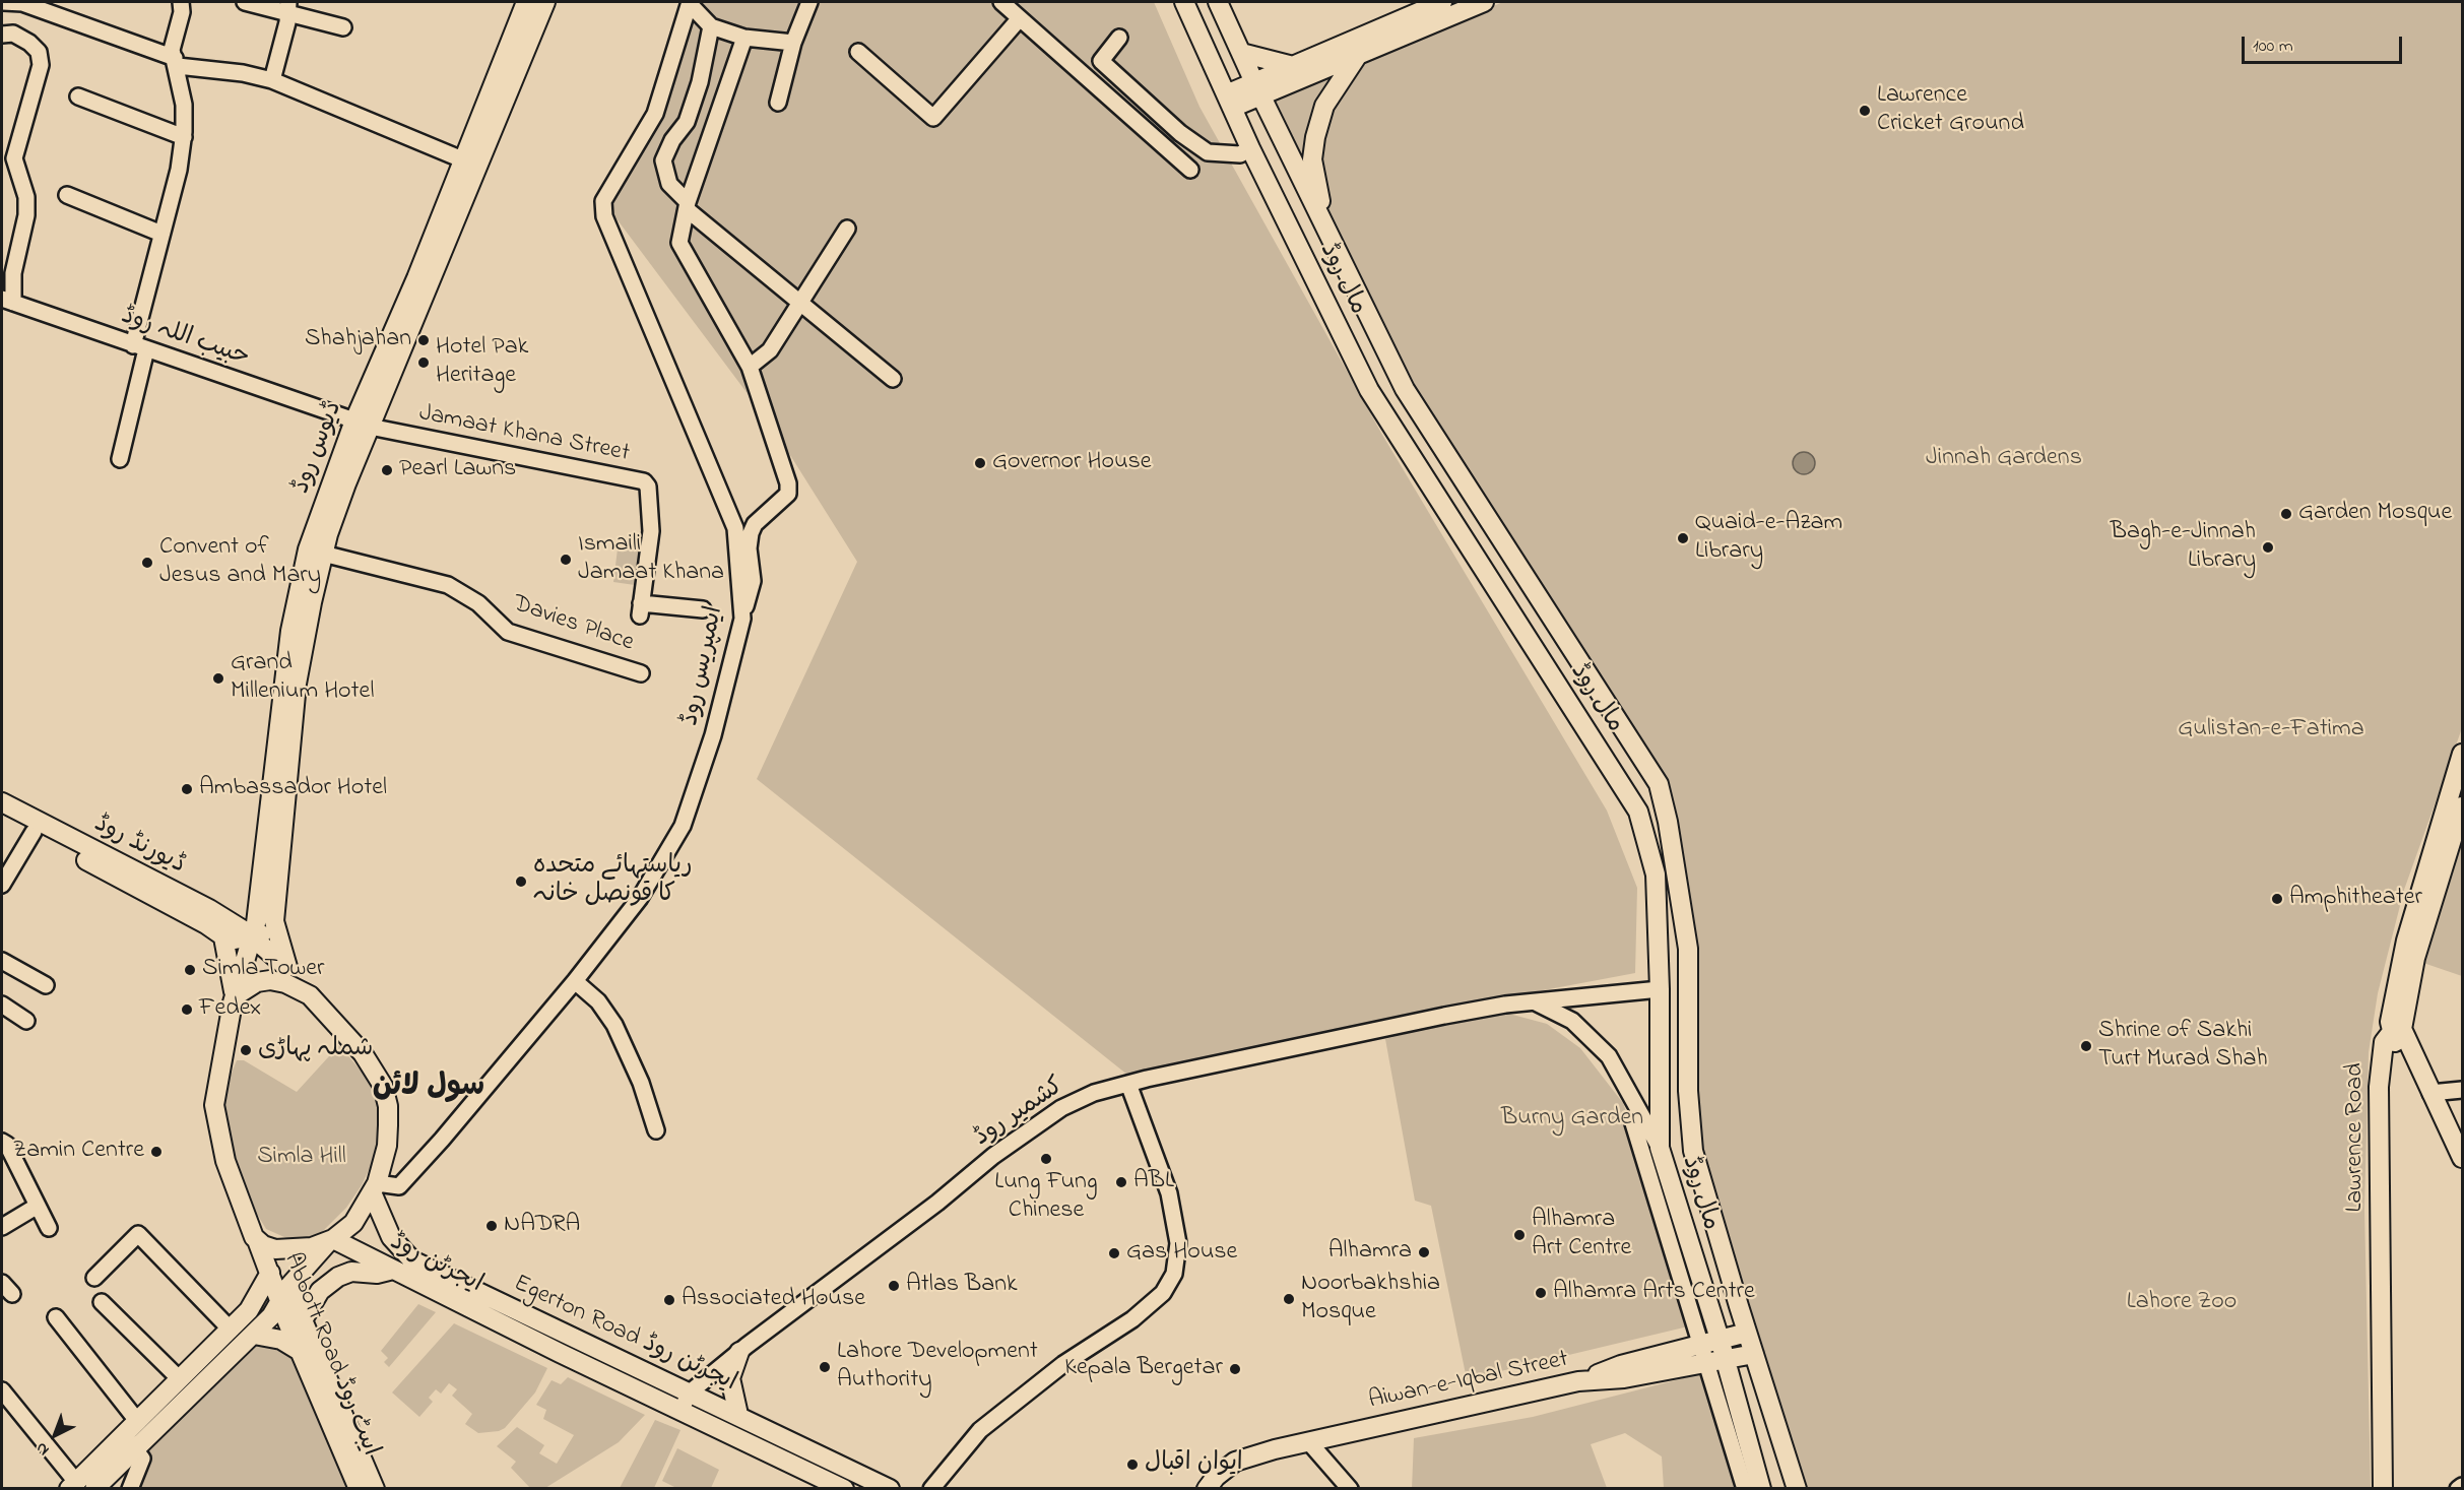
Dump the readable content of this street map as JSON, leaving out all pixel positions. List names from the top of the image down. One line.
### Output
{"streets":{"main road":["مال روڈ","ڈیوس روڈ","ڈیورنڈ روڈ","Lawrence Road","ایجرٹن روڈ","Egerton Road ایجرٹن روڈ","Abbott Road ایبٹ روڈ","Aiwan-e-Iqbal Street"],"street":["حبیب اللہ روڈ","Jamaat Khana Street","Davies Place","ایمپریس روڈ","کشمیر روڈ"]},"crossings":[["مال روڈ","کشمیر روڈ"],["مال روڈ","Aiwan-e-Iqbal Street"],["حبیب اللہ روڈ","Jamaat Khana Street"],["حبیب اللہ روڈ","ڈیوس روڈ"],["Jamaat Khana Street","ڈیوس روڈ"],["ڈیوس روڈ","Davies Place"],["ڈیوس روڈ","ڈیورنڈ روڈ"],["ایمپریس روڈ","Egerton Road ایجرٹن روڈ"],["کشمیر روڈ","ایجرٹن روڈ"],["کشمیر روڈ","Egerton Road ایجرٹن روڈ"],["ایجرٹن روڈ","Egerton Road ایجرٹن روڈ"]],"districts":["سول لائن"],"parks":["Jinnah Gardens","Gulistan-e-Fatima","Burny Garden","Simla Hill","Lahore Zoo"],"places":["Lawrence Cricket Ground","Shahjahan","Hotel Pak Heritage","Governor House","Pearl Lawns","Garden Mosque","Quaid-e-Azam Library","Bagh-e-Jinnah Library","Ismaili Jamaat Khana","Convent of Jesus and Mary","Grand Millenium Hotel","Ambassador Hotel","ریاستہائے متحدہ کا قونصل خانہ","Amphitheater","Simla Tower","Fedex","Shrine of Sakhi Turt Murad Shah","شملہ پہاڑی","Zamin Centre","Lung Fung Chinese","ABL","NADRA","Alhamra Art Centre","Alhamra","Gas House","Atlas Bank","Alhamra Arts Centre","Noorbakhshia Mosque","Associated House","Lahore Development Authority","Kepala Bergetar","ایوان اقبال"],"scale_bar":"100 m","north":"bottom left"}
